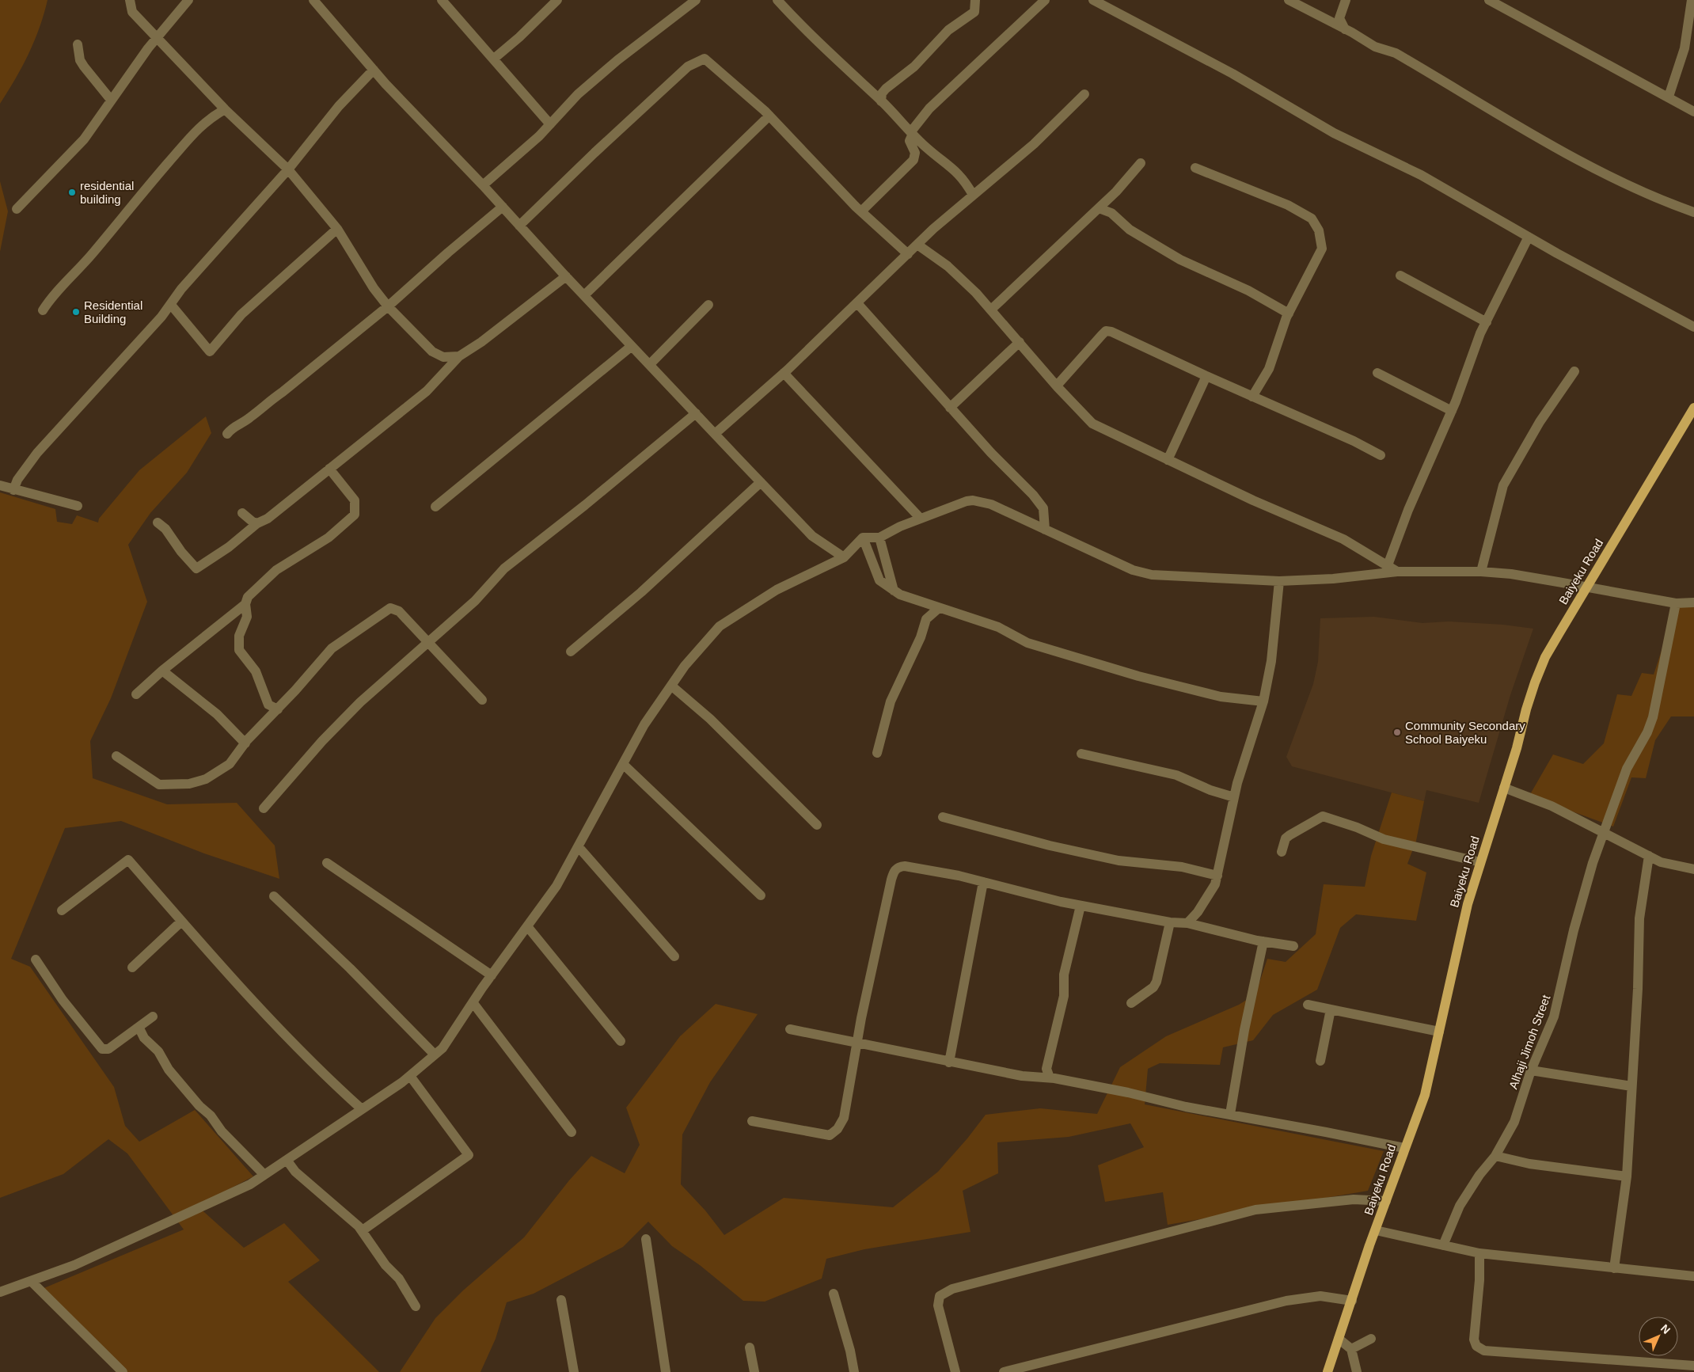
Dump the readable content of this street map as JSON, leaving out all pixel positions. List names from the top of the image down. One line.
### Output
{"streets":{"main road":["Baiyeku Road"],"street":["Alhaji Jimoh Street"]},"places":["residential building","Residential Building","Community Secondary School Baiyeku"],"north":"top right"}
